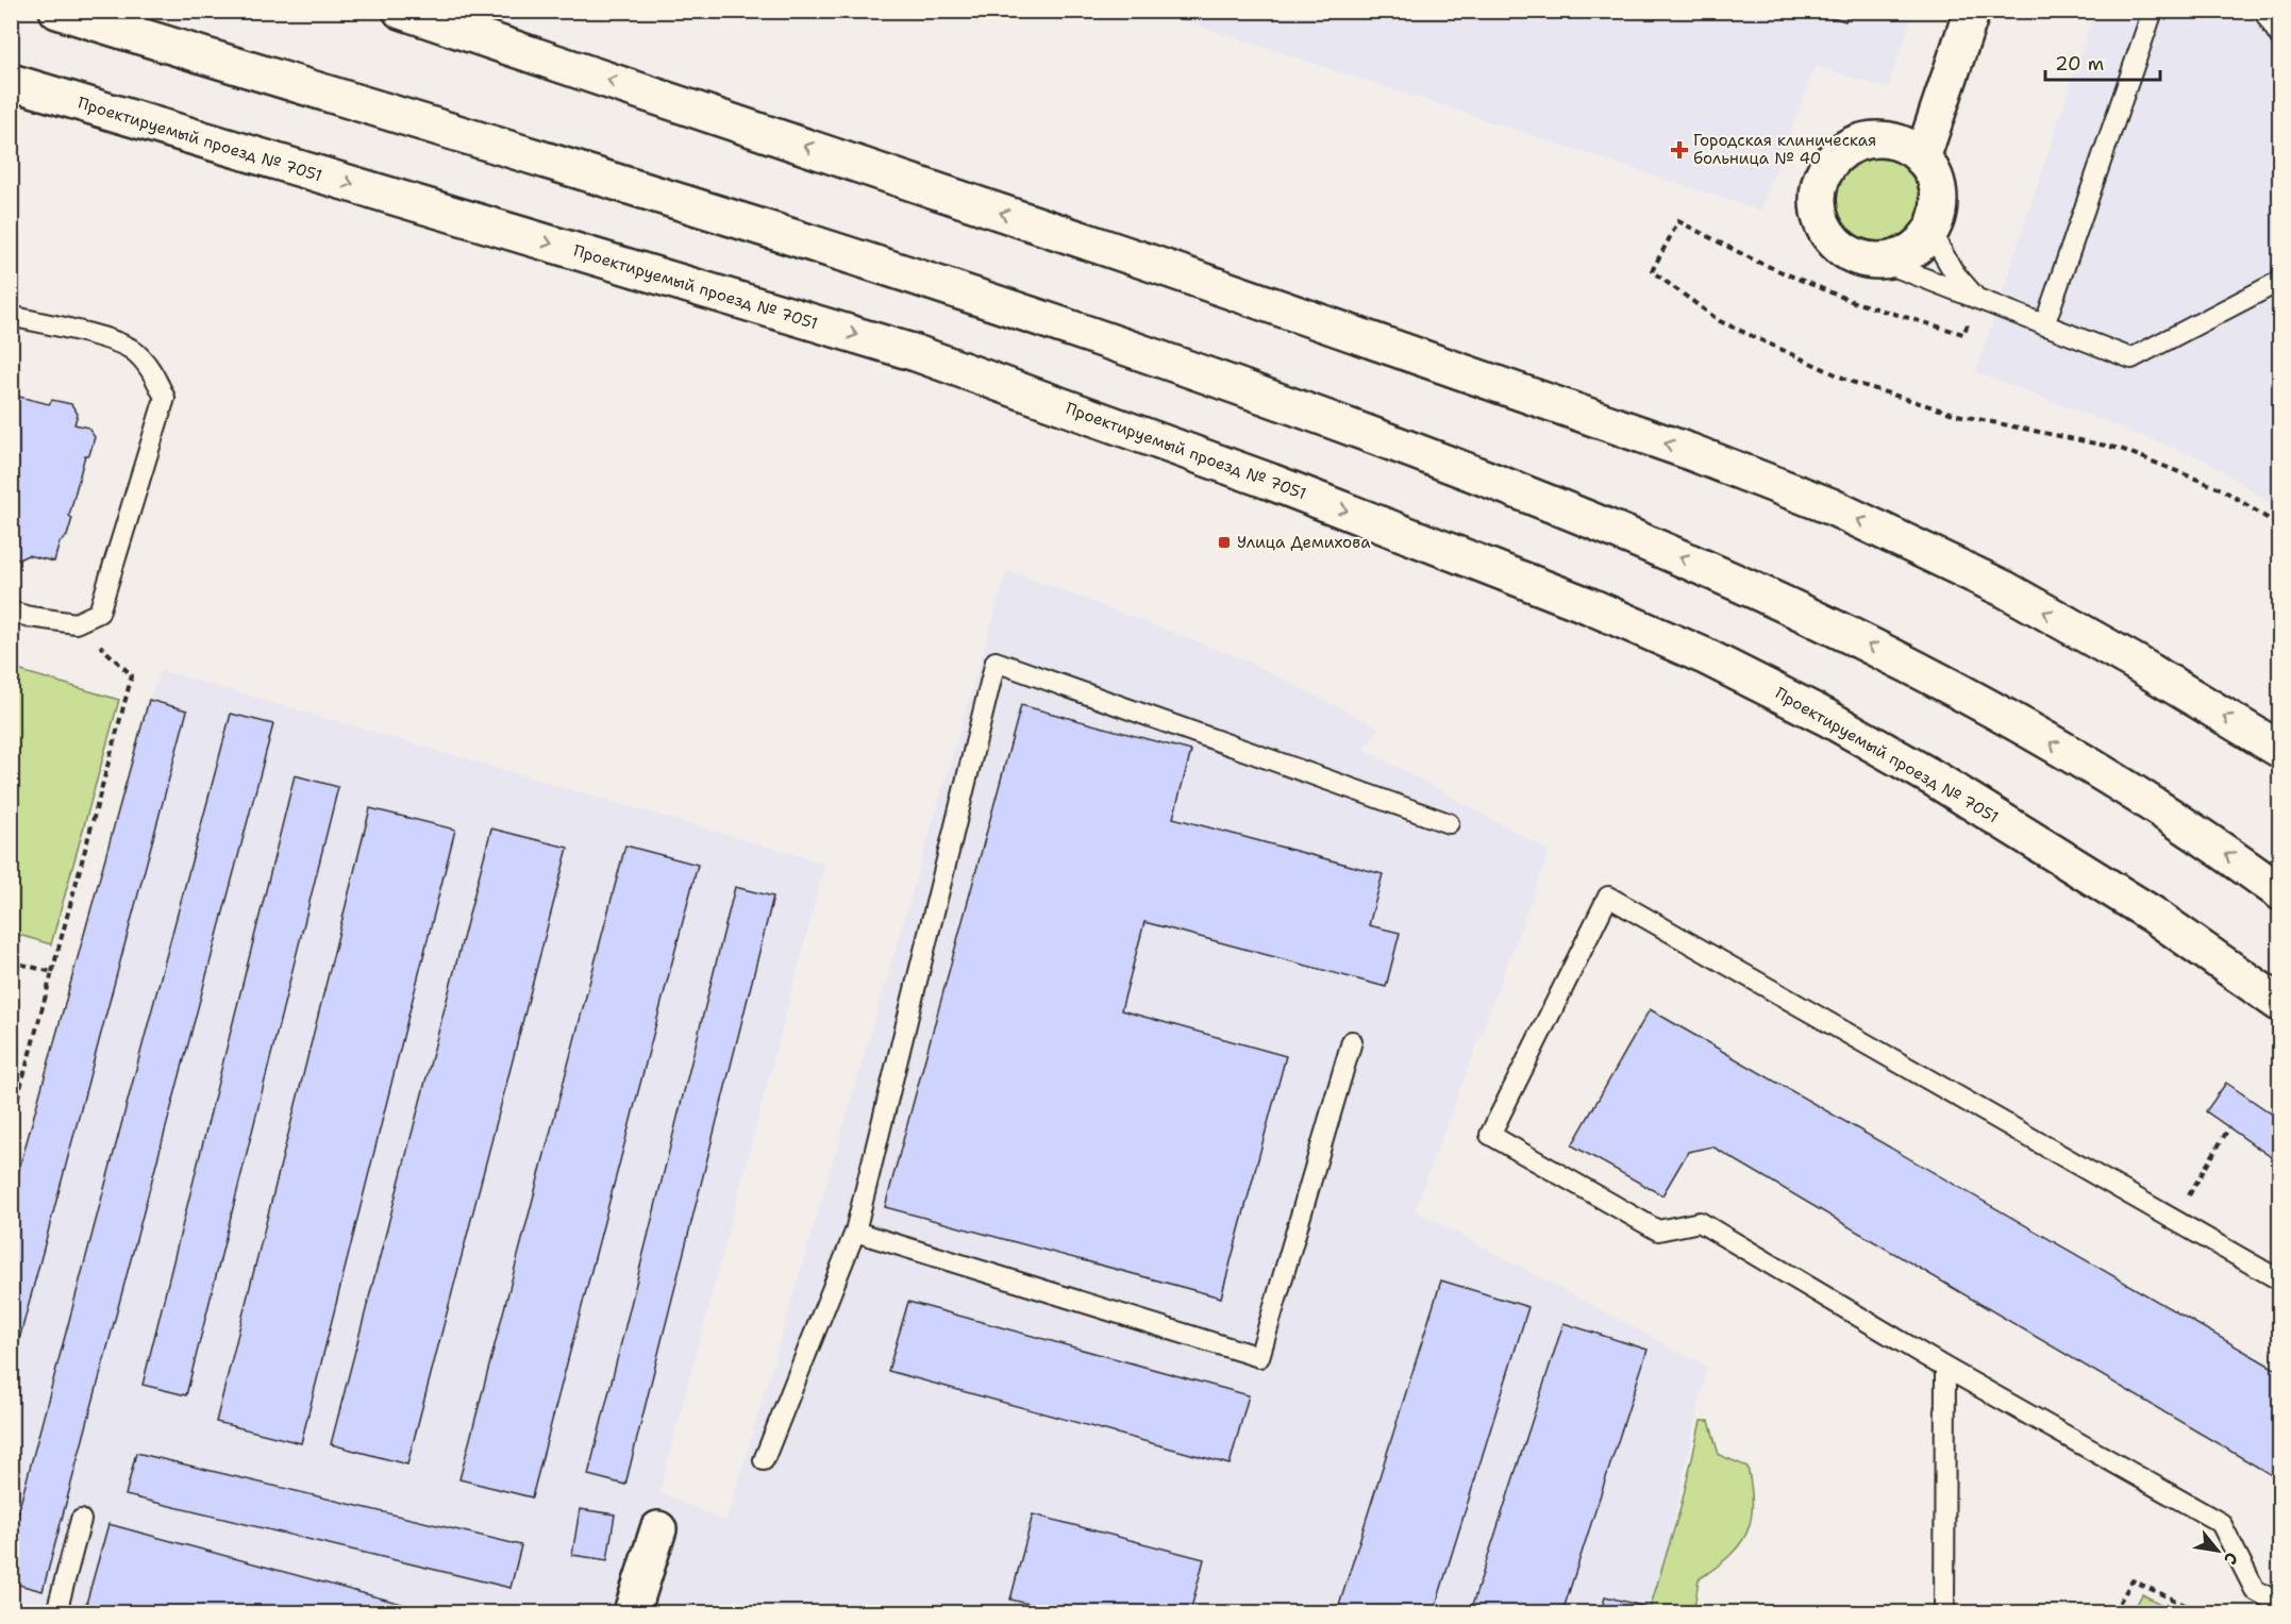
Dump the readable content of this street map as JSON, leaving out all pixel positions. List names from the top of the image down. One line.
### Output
{"streets":{"main road":["Проектируемый проезд № 7051"]},"places":{"health":["Городская клиническая больница № 40"],"transit":["Улица Демихова"]},"scale_bar":"20 m","north":"bottom right"}
